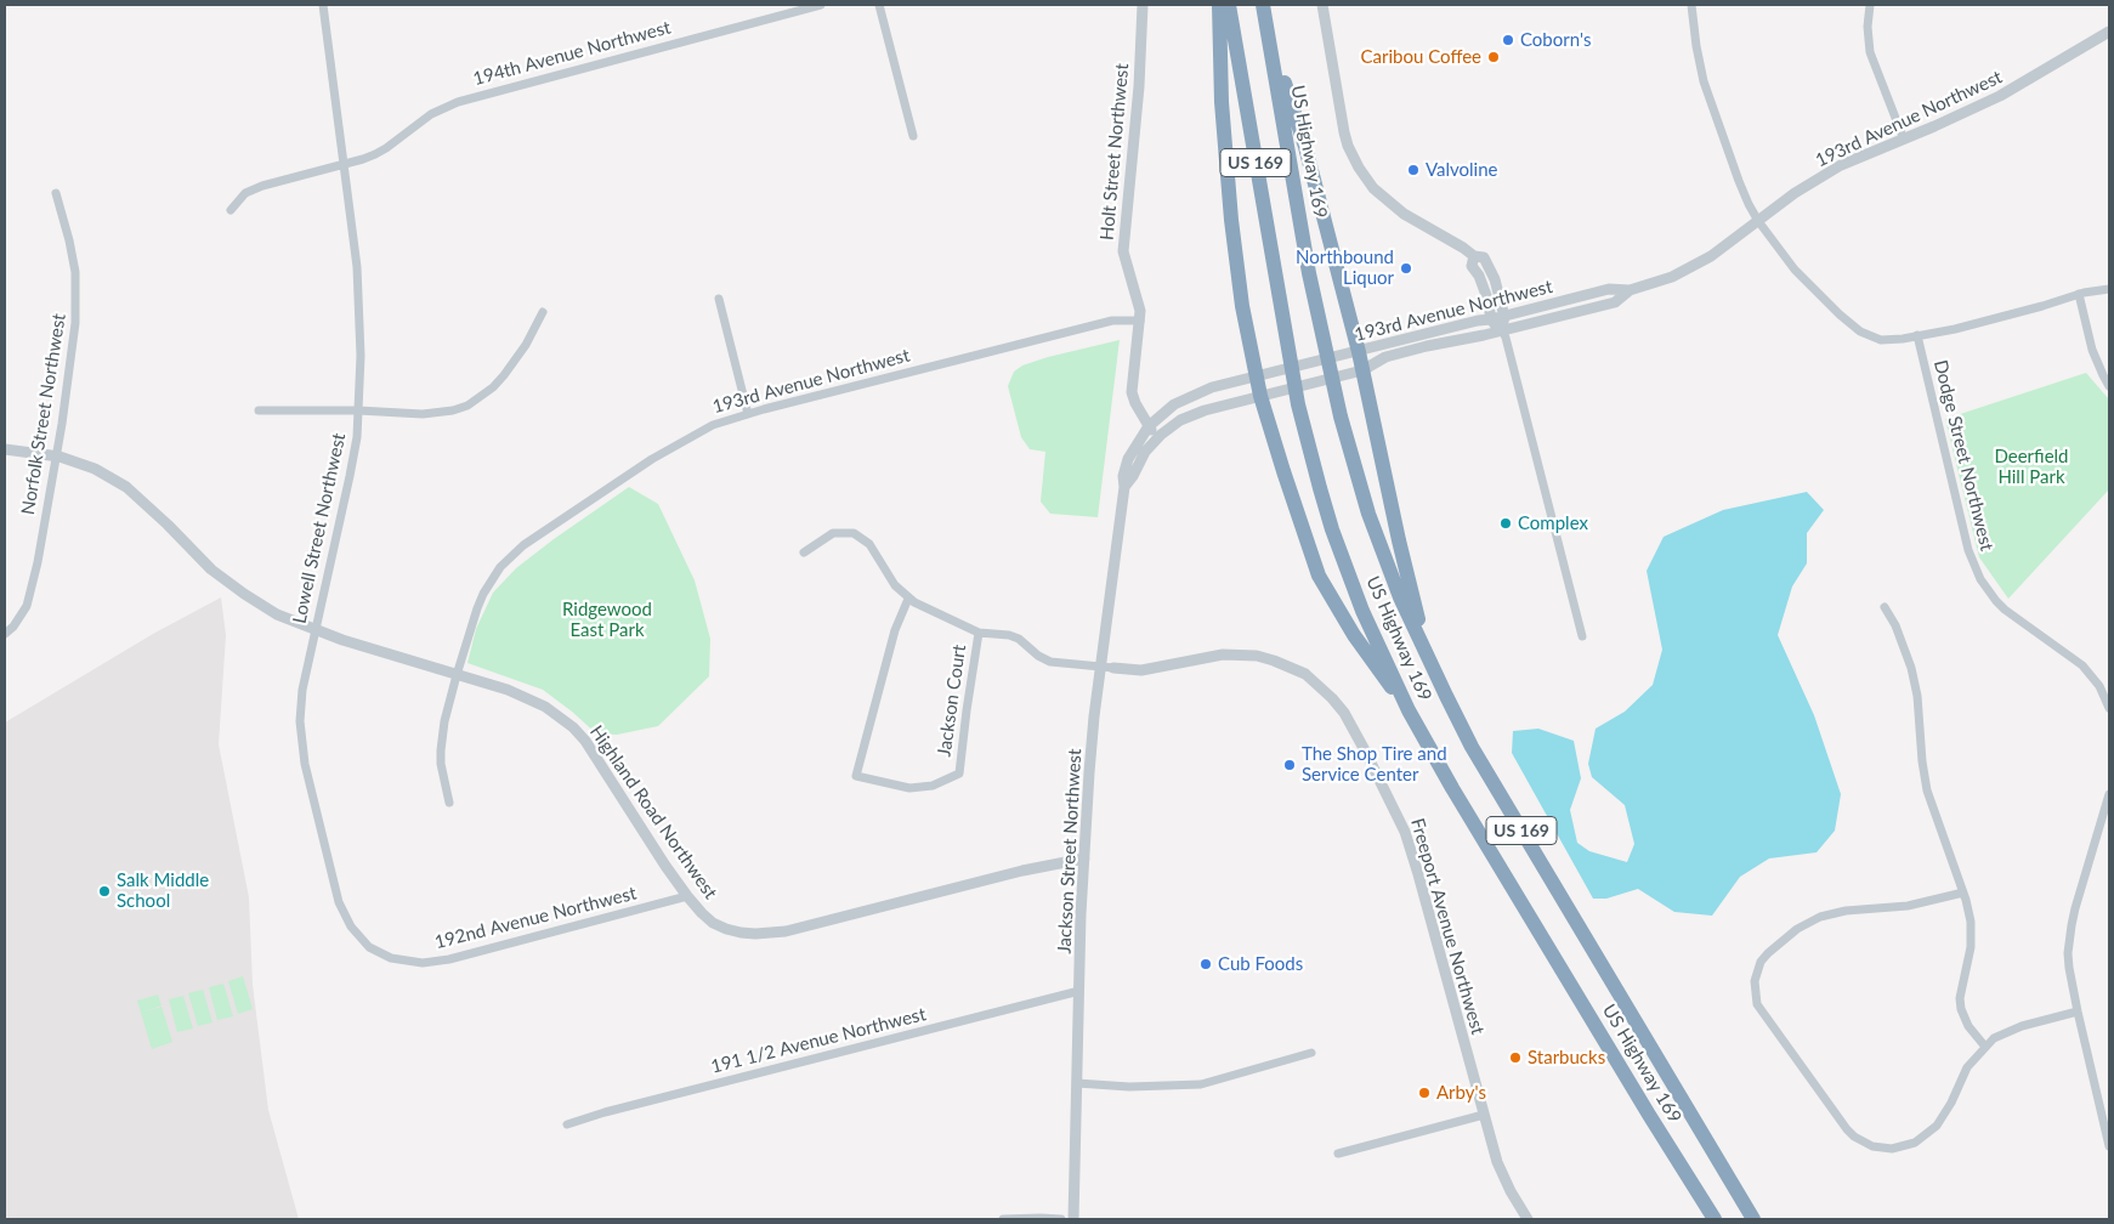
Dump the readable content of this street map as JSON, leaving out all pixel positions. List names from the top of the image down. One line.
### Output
{"streets":{"highway":["US Highway 169","US 169"],"street":["194th Avenue Northwest","193rd Avenue Northwest","Holt Street Northwest","Norfolk Street Northwest","Dodge Street Northwest","Lowell Street Northwest","Jackson Court","Highland Road Northwest","Jackson Street Northwest","192nd Avenue Northwest","Freeport Avenue Northwest","191 1/2 Avenue Northwest"]},"crossings":[["194th Avenue Northwest","Lowell Street Northwest"],["193rd Avenue Northwest","Holt Street Northwest"],["193rd Avenue Northwest","Highland Road Northwest"],["193rd Avenue Northwest","Jackson Street Northwest"],["Holt Street Northwest","Jackson Street Northwest"],["Norfolk Street Northwest","Highland Road Northwest"],["Lowell Street Northwest","Highland Road Northwest"],["Lowell Street Northwest","192nd Avenue Northwest"],["Highland Road Northwest","Jackson Street Northwest"],["Highland Road Northwest","192nd Avenue Northwest"],["Jackson Street Northwest","191 1/2 Avenue Northwest"]],"parks":["Deerfield Hill Park","Ridgewood East Park"],"places":["Coborn's","Caribou Coffee","Valvoline","Northbound Liquor","Complex","The Shop Tire and Service Center","Salk Middle School","Cub Foods","Starbucks","Arby's"]}
